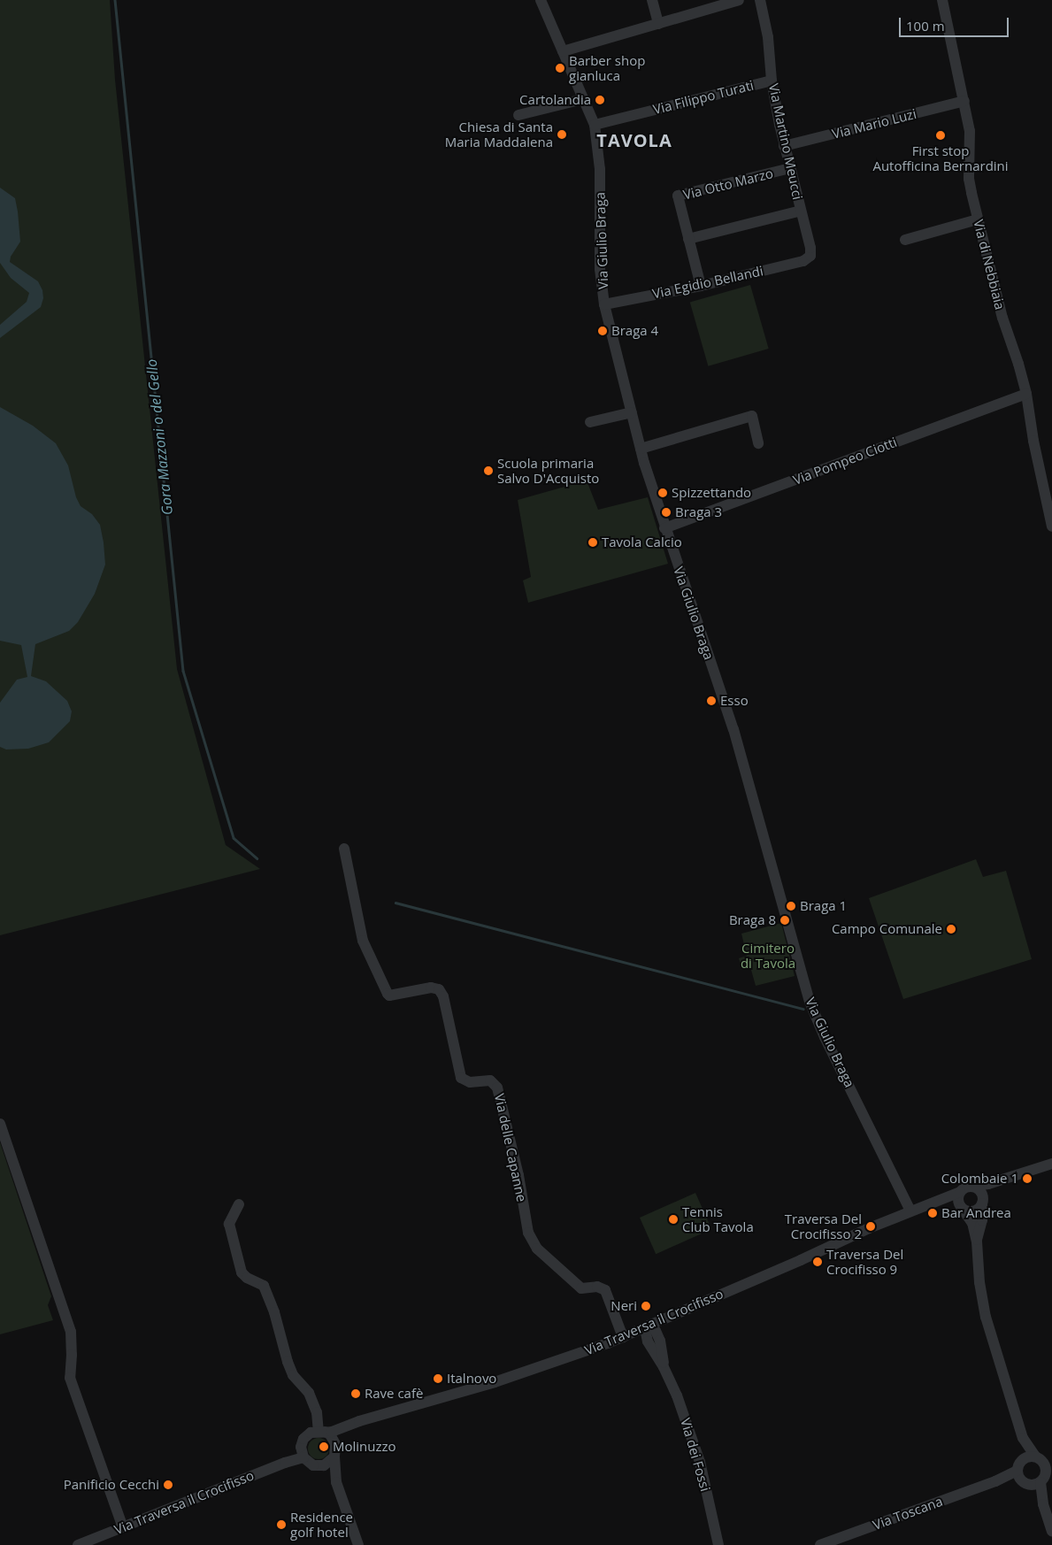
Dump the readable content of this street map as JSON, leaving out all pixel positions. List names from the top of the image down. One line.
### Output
{"streets":{"street":["Via Filippo Turati","Via Mario Luzi","Via Martino Meucci","Via Otto Marzo","Via Giulio Braga","Via di Nebbiaia","Via Egidio Bellandi","Via Pompeo Ciotti","Via delle Capanne","Via Traversa il Crocifisso","Via dei Fossi","Via Toscana"]},"crossings":[["Via Filippo Turati","Via Martino Meucci"],["Via Filippo Turati","Via Giulio Braga"],["Via Mario Luzi","Via Martino Meucci"],["Via Mario Luzi","Via di Nebbiaia"],["Via Martino Meucci","Via Otto Marzo"],["Via Martino Meucci","Via Egidio Bellandi"],["Via Otto Marzo","Via Egidio Bellandi"],["Via Giulio Braga","Via Egidio Bellandi"],["Via Giulio Braga","Via Pompeo Ciotti"],["Via Giulio Braga","Via Traversa il Crocifisso"],["Via di Nebbiaia","Via Pompeo Ciotti"],["Via delle Capanne","Via Traversa il Crocifisso"]],"districts":["TAVOLA"],"water":["Gora Mazzoni o del Gello"],"parks":["Cimitero di Tavola"],"places":["Barber shop gianluca","Cartolandia","Chiesa di Santa Maria Maddalena","First stop Autofficina Bernardini","Braga 4","Scuola primaria Salvo D'Acquisto","Spizzettando","Braga 3","Tavola Calcio","Esso","Braga 1","Braga 8","Campo Comunale","Colombaie 1","Bar Andrea","Tennis Club Tavola","Traversa Del Crocifisso 2","Traversa Del Crocifisso 9","Neri","Italnovo","Rave cafè","Molinuzzo","Panificio Cecchi","Residence golf hotel"],"scale_bar":"100 m"}
